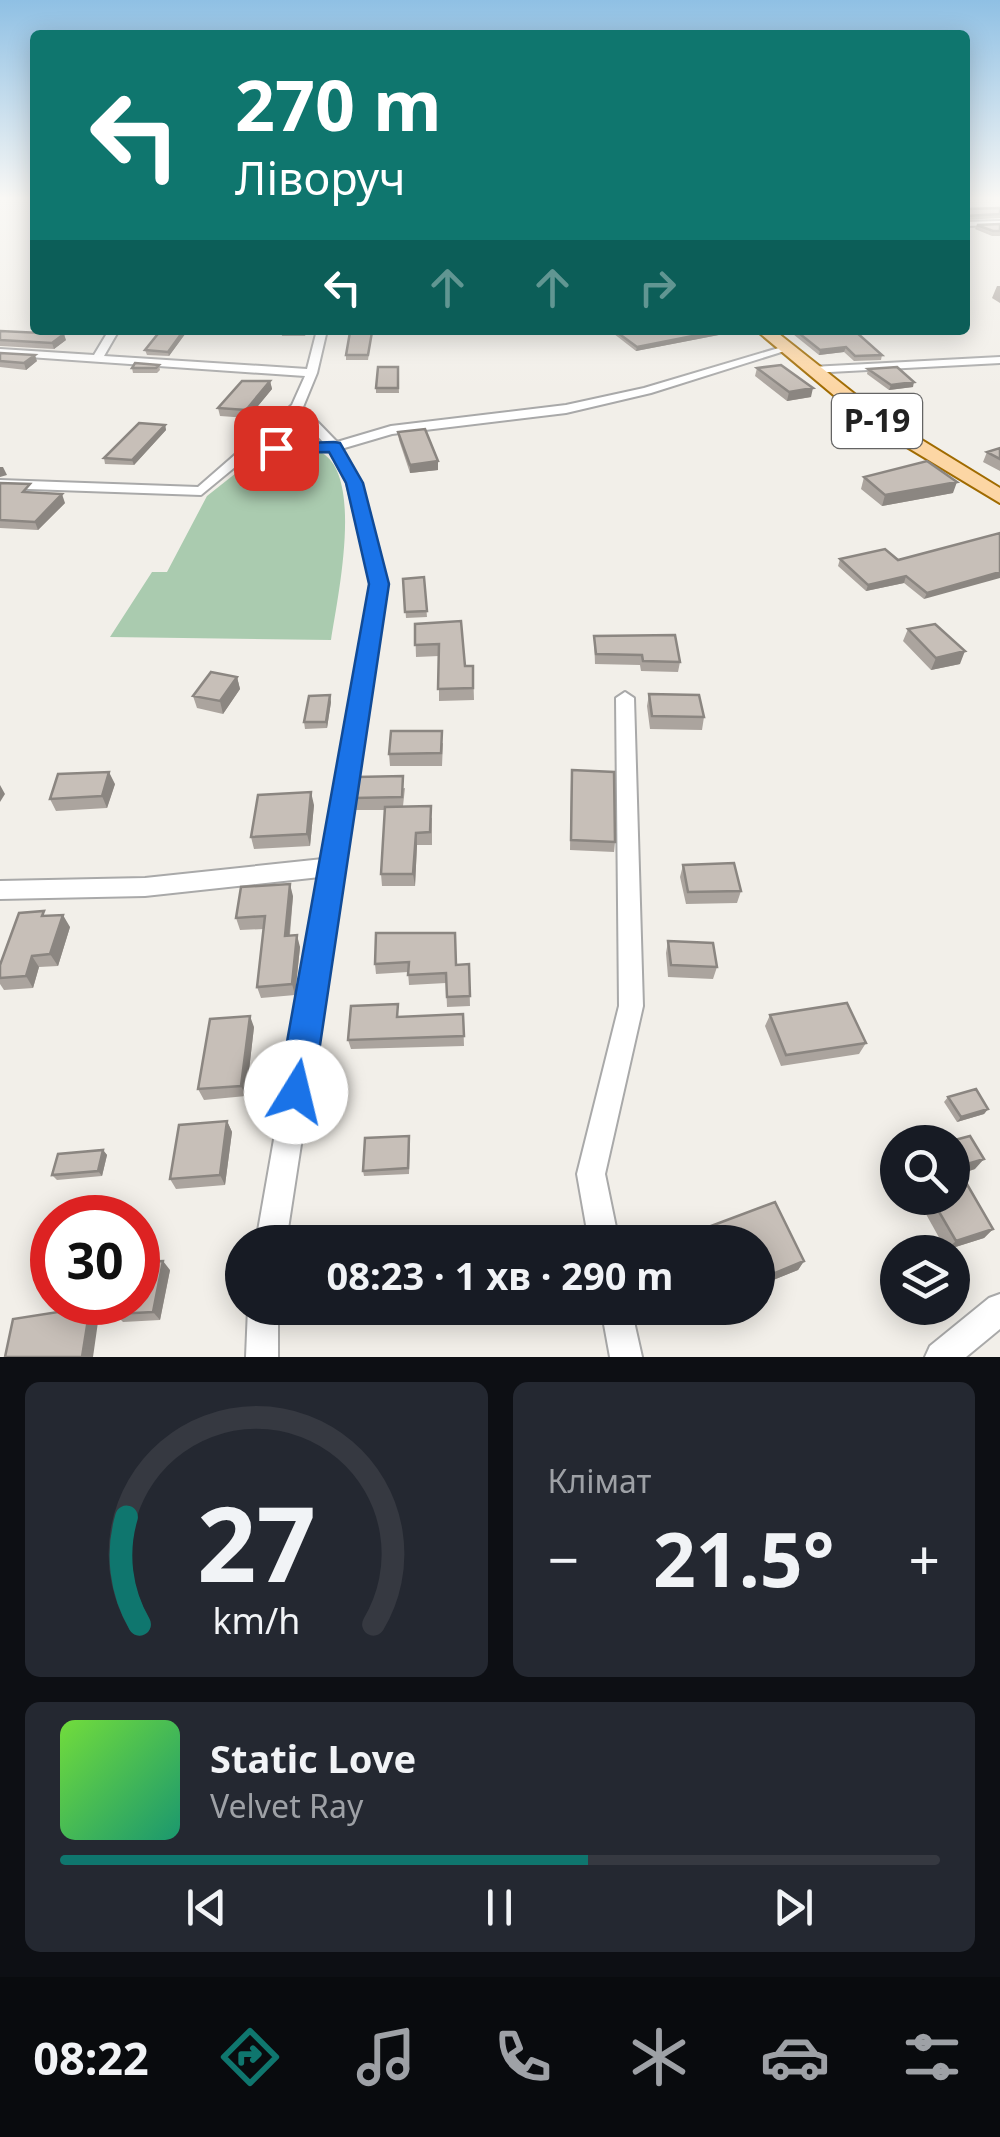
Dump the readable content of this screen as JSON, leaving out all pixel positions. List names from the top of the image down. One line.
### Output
{"streets":{"main road":["Р-19"]},"page":{"turn":["270 m","Ліворуч"],"limit":"30","trip":"08:23 · 1 хв · 290 m","tile":"Клімат","heat":["−","21.5°","+"],"song":["Static Love","Velvet Ray"],"tabs":"08:22","gauge":["27","km/h"]}}
